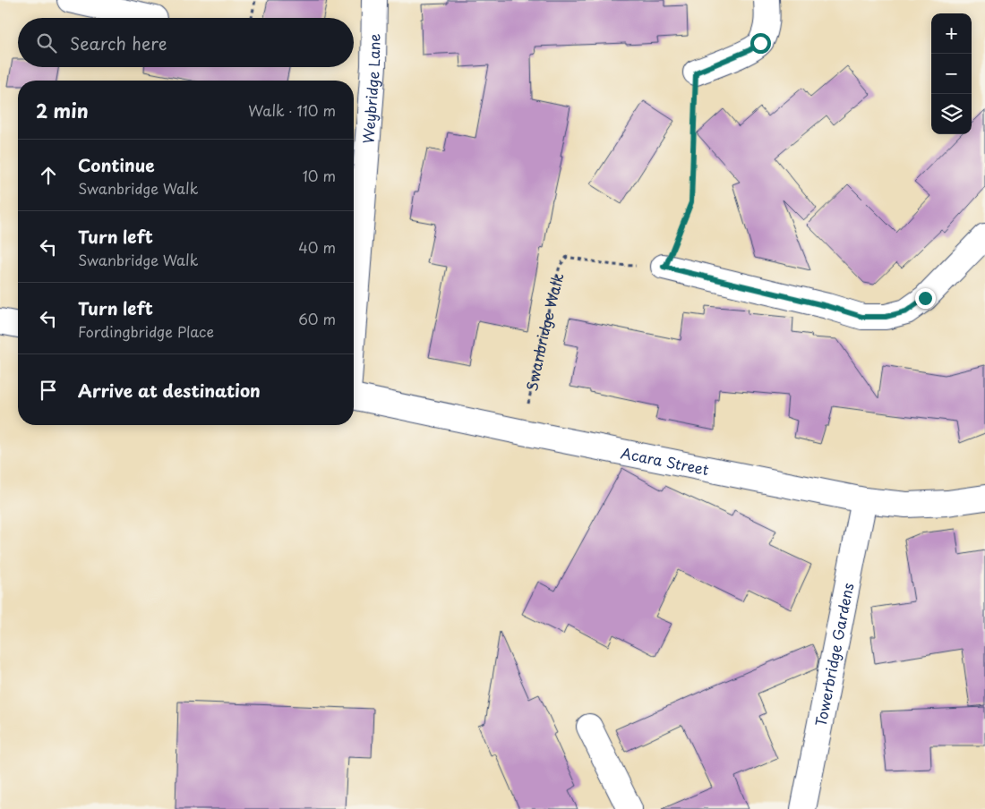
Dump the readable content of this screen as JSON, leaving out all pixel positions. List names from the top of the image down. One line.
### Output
{"streets":{"street":["Weybridge Lane","Acara Street","Towerbridge Gardens"],"path":["Swanbridge Walk"]},"crossings":[["Acara Street","Towerbridge Gardens"]],"page":{"map_buttons":["+","−"],"search":"Search here","heading":["2 min","Walk · 110 m"],"list":[["Continue","Swanbridge Walk","10 m"],["Turn left","Swanbridge Walk","40 m"],["Turn left","Fordingbridge Place","60 m"],"Arrive at destination"]}}
